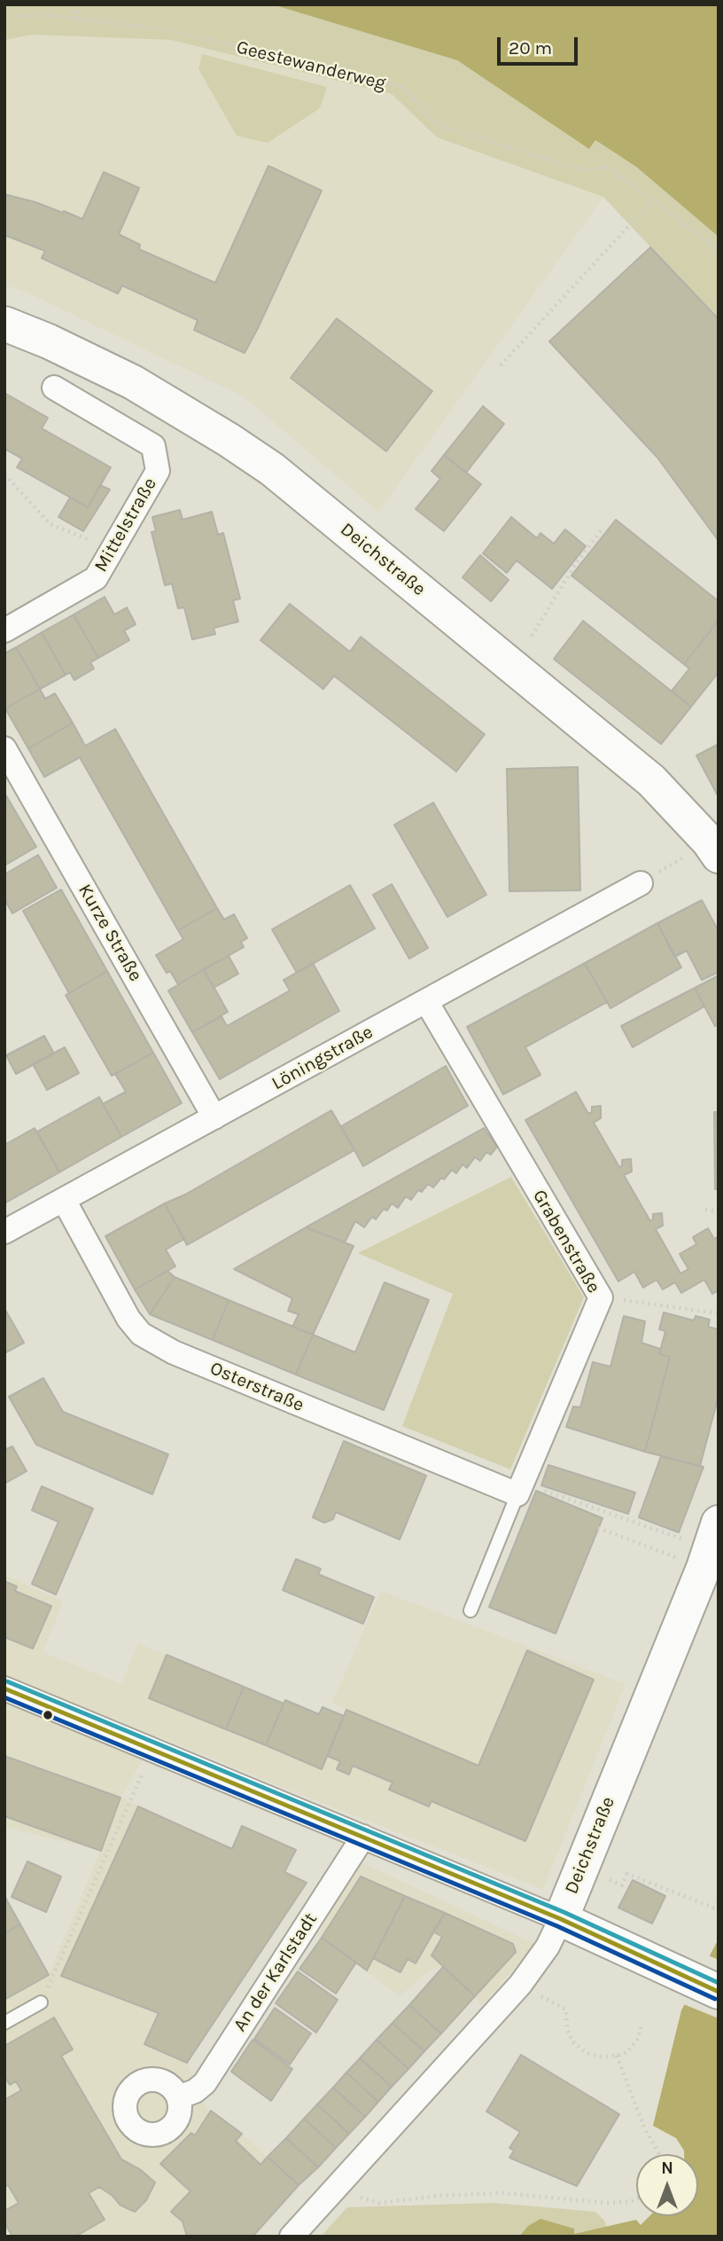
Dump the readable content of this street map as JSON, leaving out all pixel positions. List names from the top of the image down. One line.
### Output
{"streets":{"main road":["Deichstraße"],"street":["Mittelstraße","Kurze Straße","Löningstraße","Grabenstraße","Osterstraße","An der Karlstadt"],"path":["Geestewanderweg"]},"crossings":[["Kurze Straße","Löningstraße"],["Löningstraße","Grabenstraße"],["Löningstraße","Osterstraße"],["Grabenstraße","Osterstraße"]],"scale_bar":"20 m","north":"top"}
